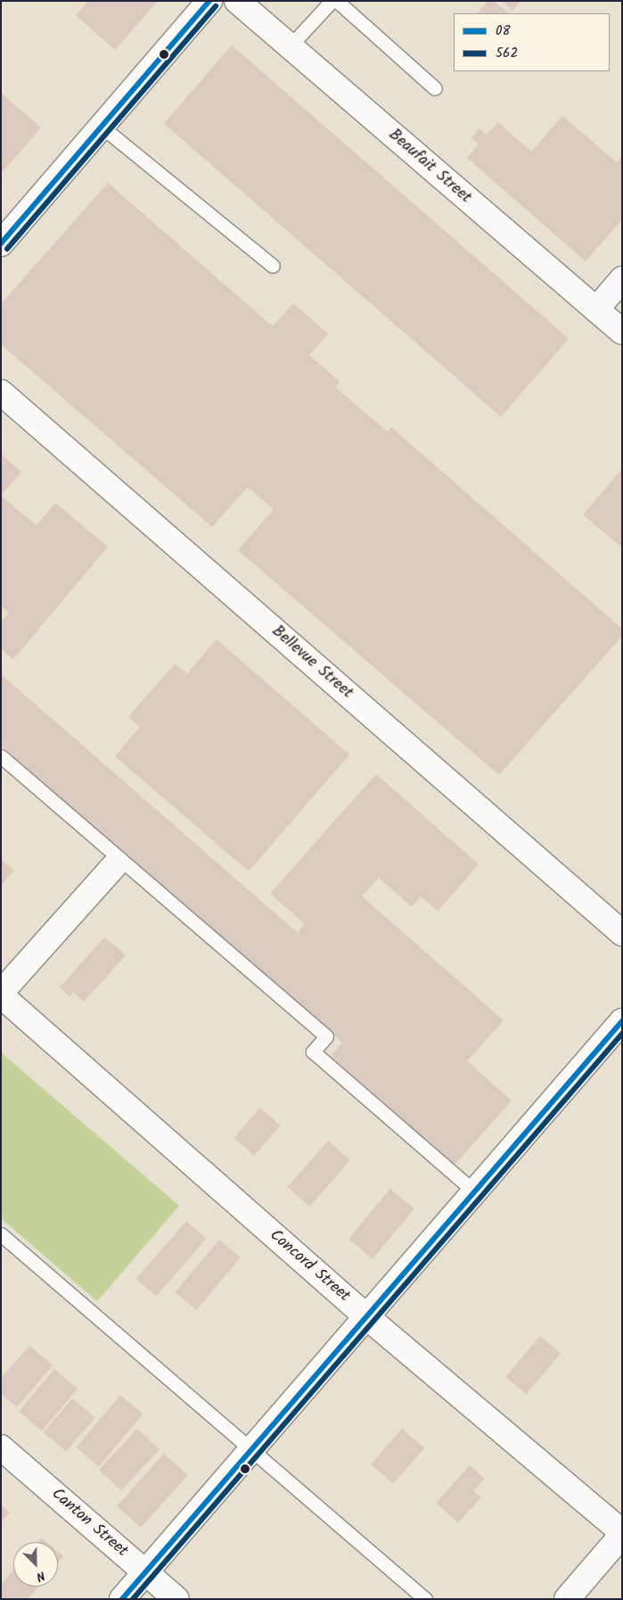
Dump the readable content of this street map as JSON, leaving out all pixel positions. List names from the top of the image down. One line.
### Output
{"streets":{"street":["Beaufait Street","Bellevue Street","Concord Street","Canton Street"]},"lines":["transit line 08","transit line 562"],"legend":["08","562"],"north":"bottom right"}
